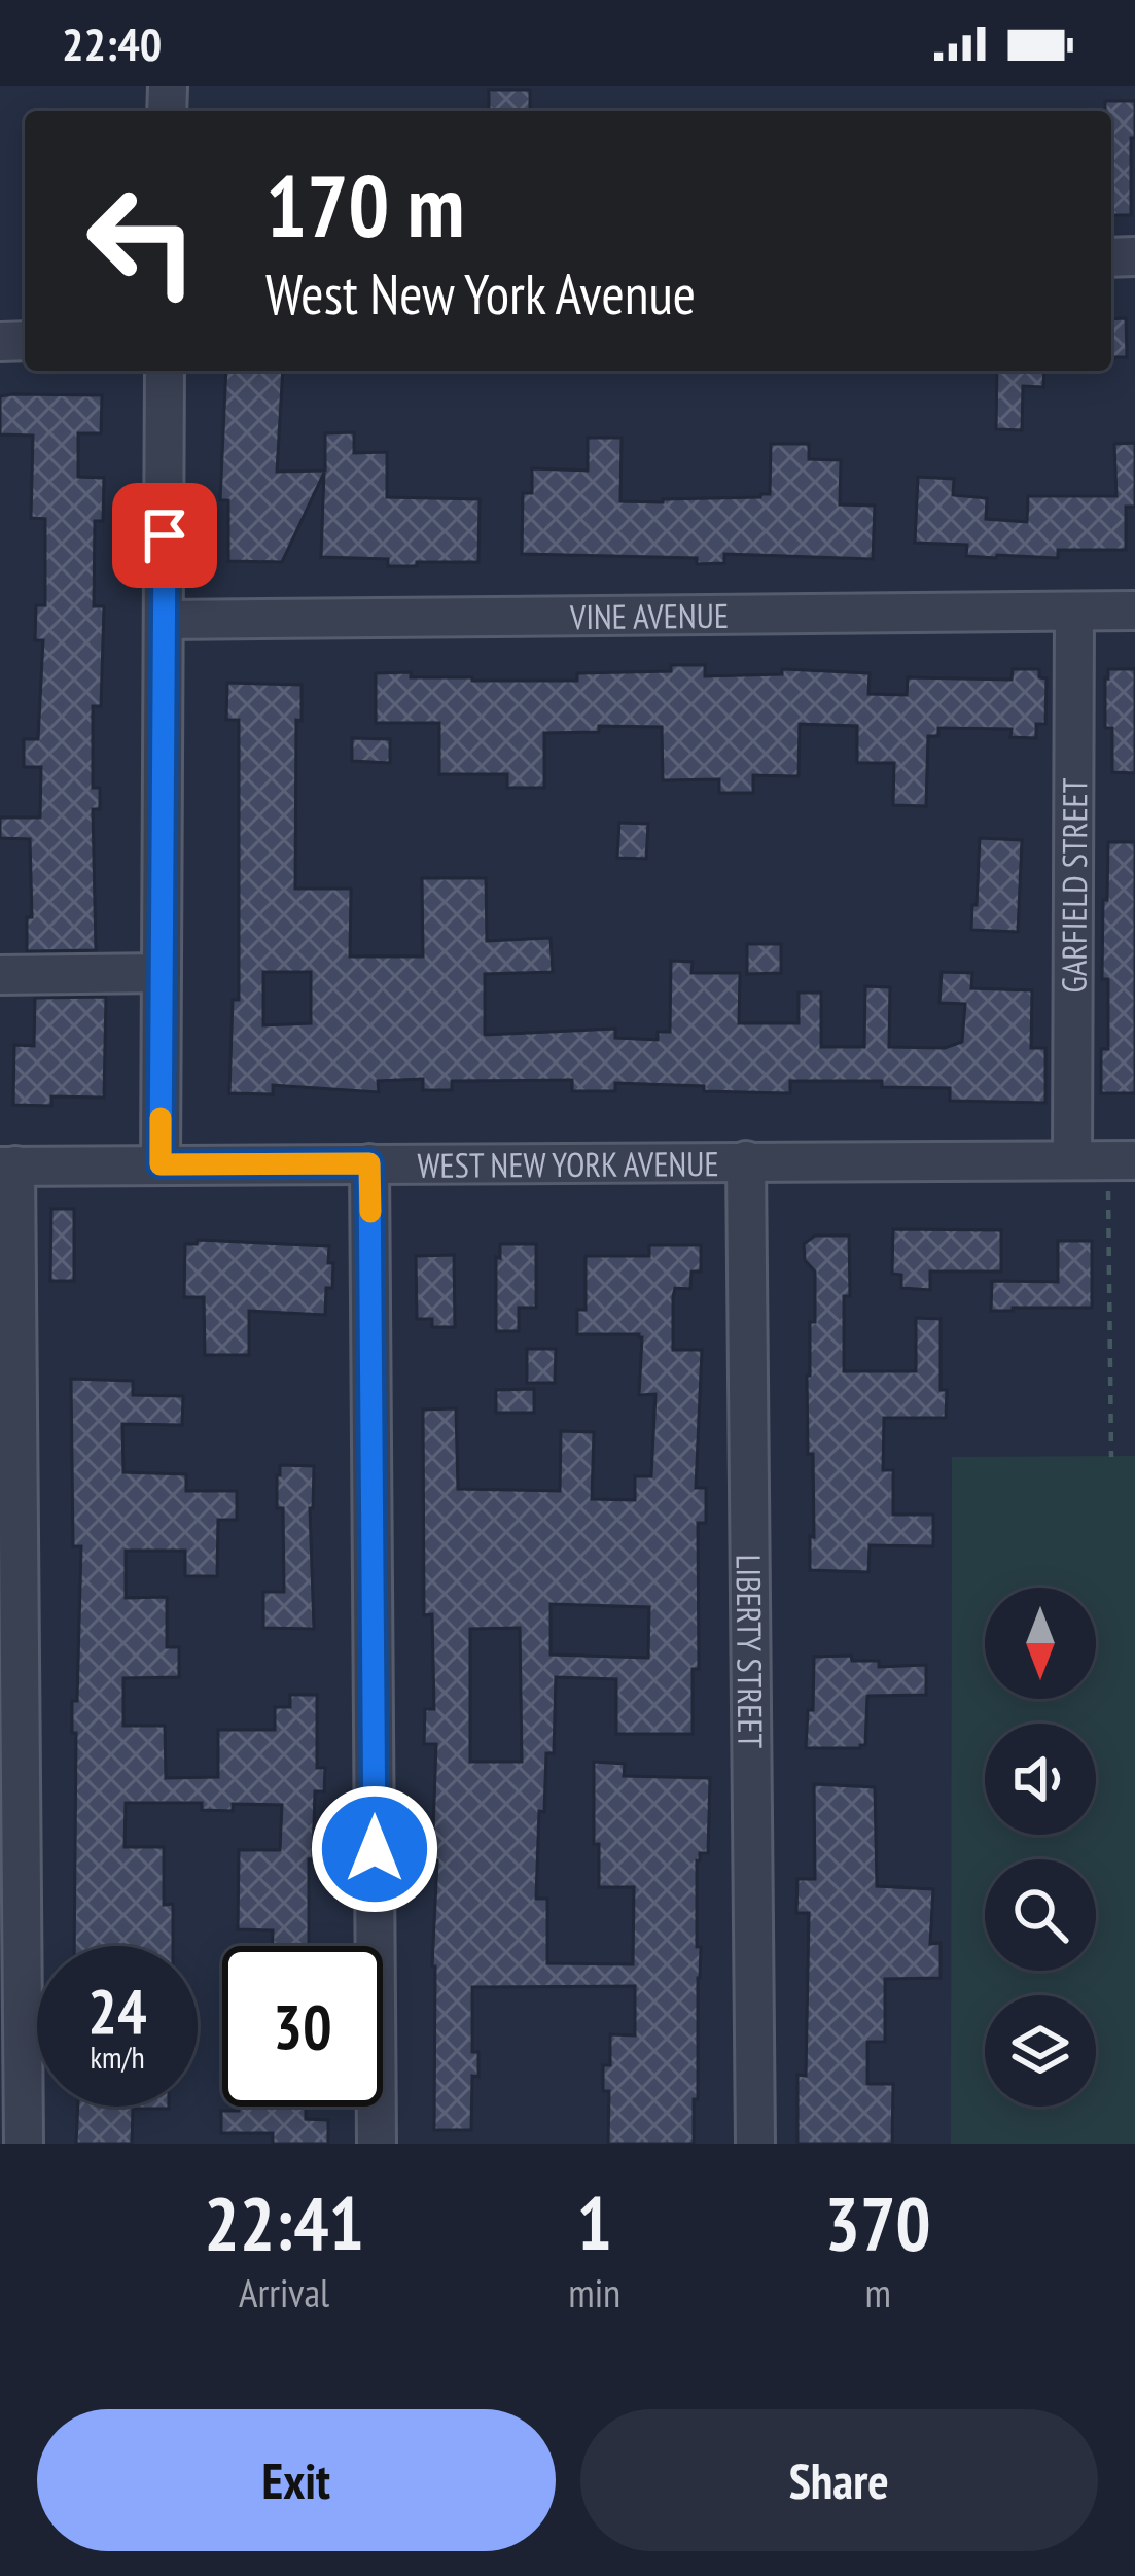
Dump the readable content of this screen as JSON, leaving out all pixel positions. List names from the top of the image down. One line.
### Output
{"streets":{"street":["VINE AVENUE","GARFIELD STREET","WEST NEW YORK AVENUE","LIBERTY STREET"]},"crossings":[["VINE AVENUE","GARFIELD STREET"],["GARFIELD STREET","WEST NEW YORK AVENUE"],["WEST NEW YORK AVENUE","LIBERTY STREET"]],"north":"bottom","page":{"status":"22:40","turn":["170 m","West New York Avenue"],"speed":"24 km/h","limit":"30","eta":["22:41","Arrival","1","min","370","m"],"buttons":["Exit","Share"]}}
